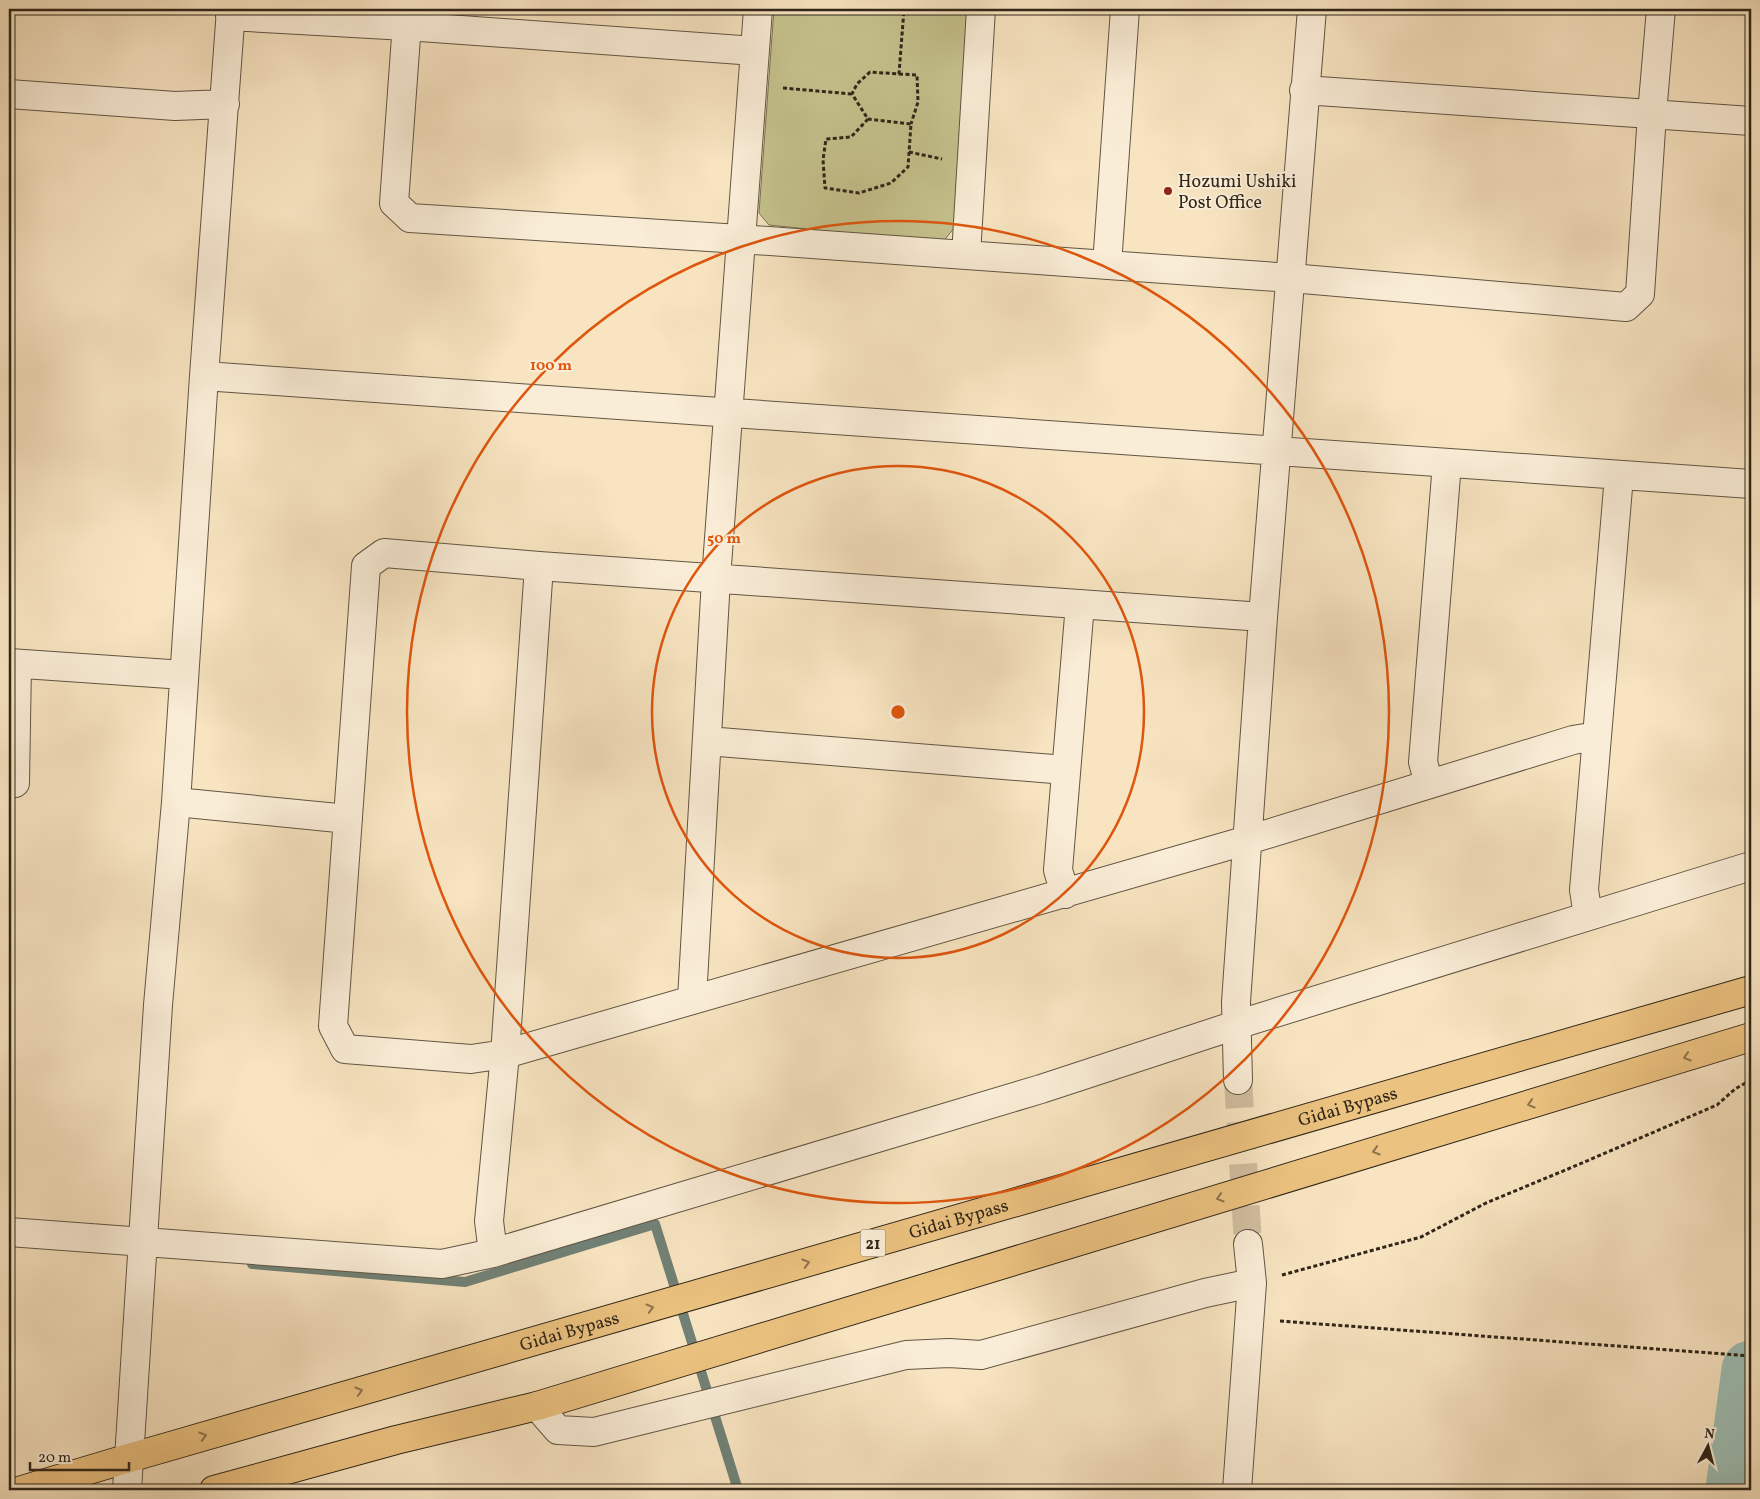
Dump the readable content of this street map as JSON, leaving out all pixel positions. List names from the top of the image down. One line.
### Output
{"streets":{"highway":["Gidai Bypass","21"]},"places":["Hozumi Ushiki Post Office"],"scale_bar":"20 m","north":"top","rings":["100 m","50 m"]}
